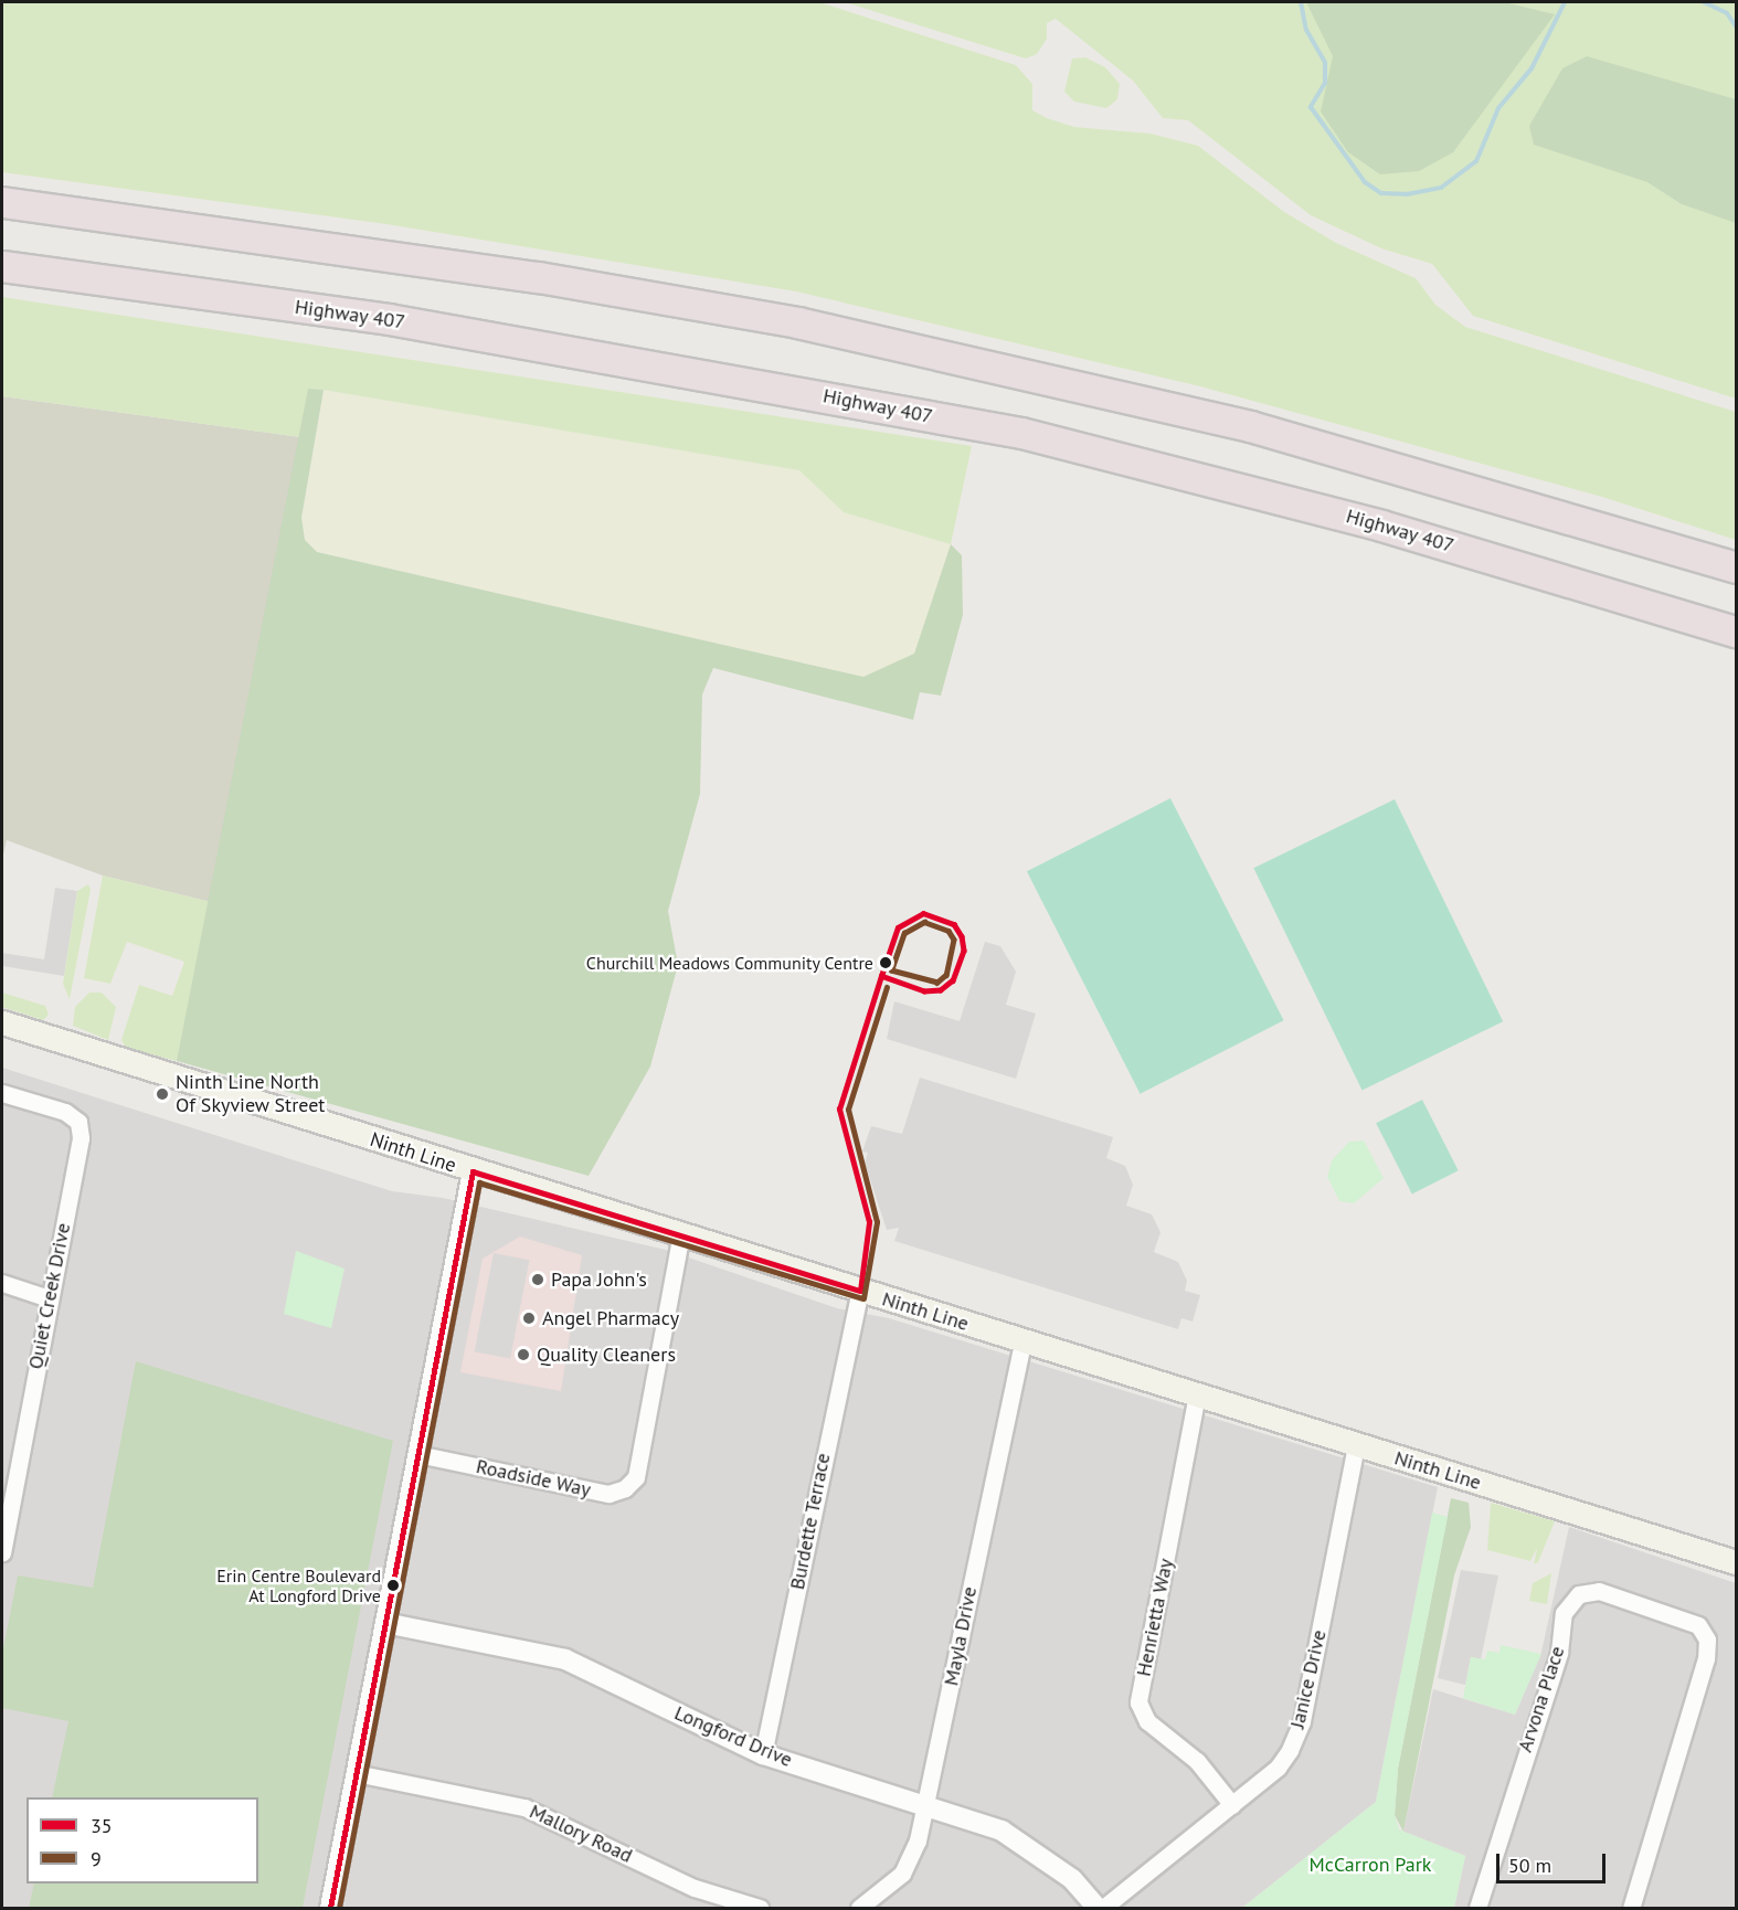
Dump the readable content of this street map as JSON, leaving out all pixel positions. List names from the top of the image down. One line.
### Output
{"streets":{"highway":["Highway 407"],"main road":["Ninth Line"],"street":["Quiet Creek Drive","Roadside Way","Burdette Terrace","Henrietta Way","Mayla Drive","Janice Drive","Arvona Place","Longford Drive","Mallory Road"]},"crossings":[["Ninth Line","Roadside Way"],["Ninth Line","Burdette Terrace"],["Ninth Line","Henrietta Way"],["Ninth Line","Mayla Drive"],["Ninth Line","Janice Drive"],["Burdette Terrace","Longford Drive"],["Henrietta Way","Janice Drive"],["Mayla Drive","Longford Drive"]],"parks":["McCarron Park"],"places":["Churchill Meadows Community Centre","Ninth Line North Of Skyview Street","Papa John's","Angel Pharmacy","Quality Cleaners","Erin Centre Boulevard At Longford Drive"],"lines":["transit line 35","transit line 9"],"legend":["35","9"],"scale_bar":"50 m"}
